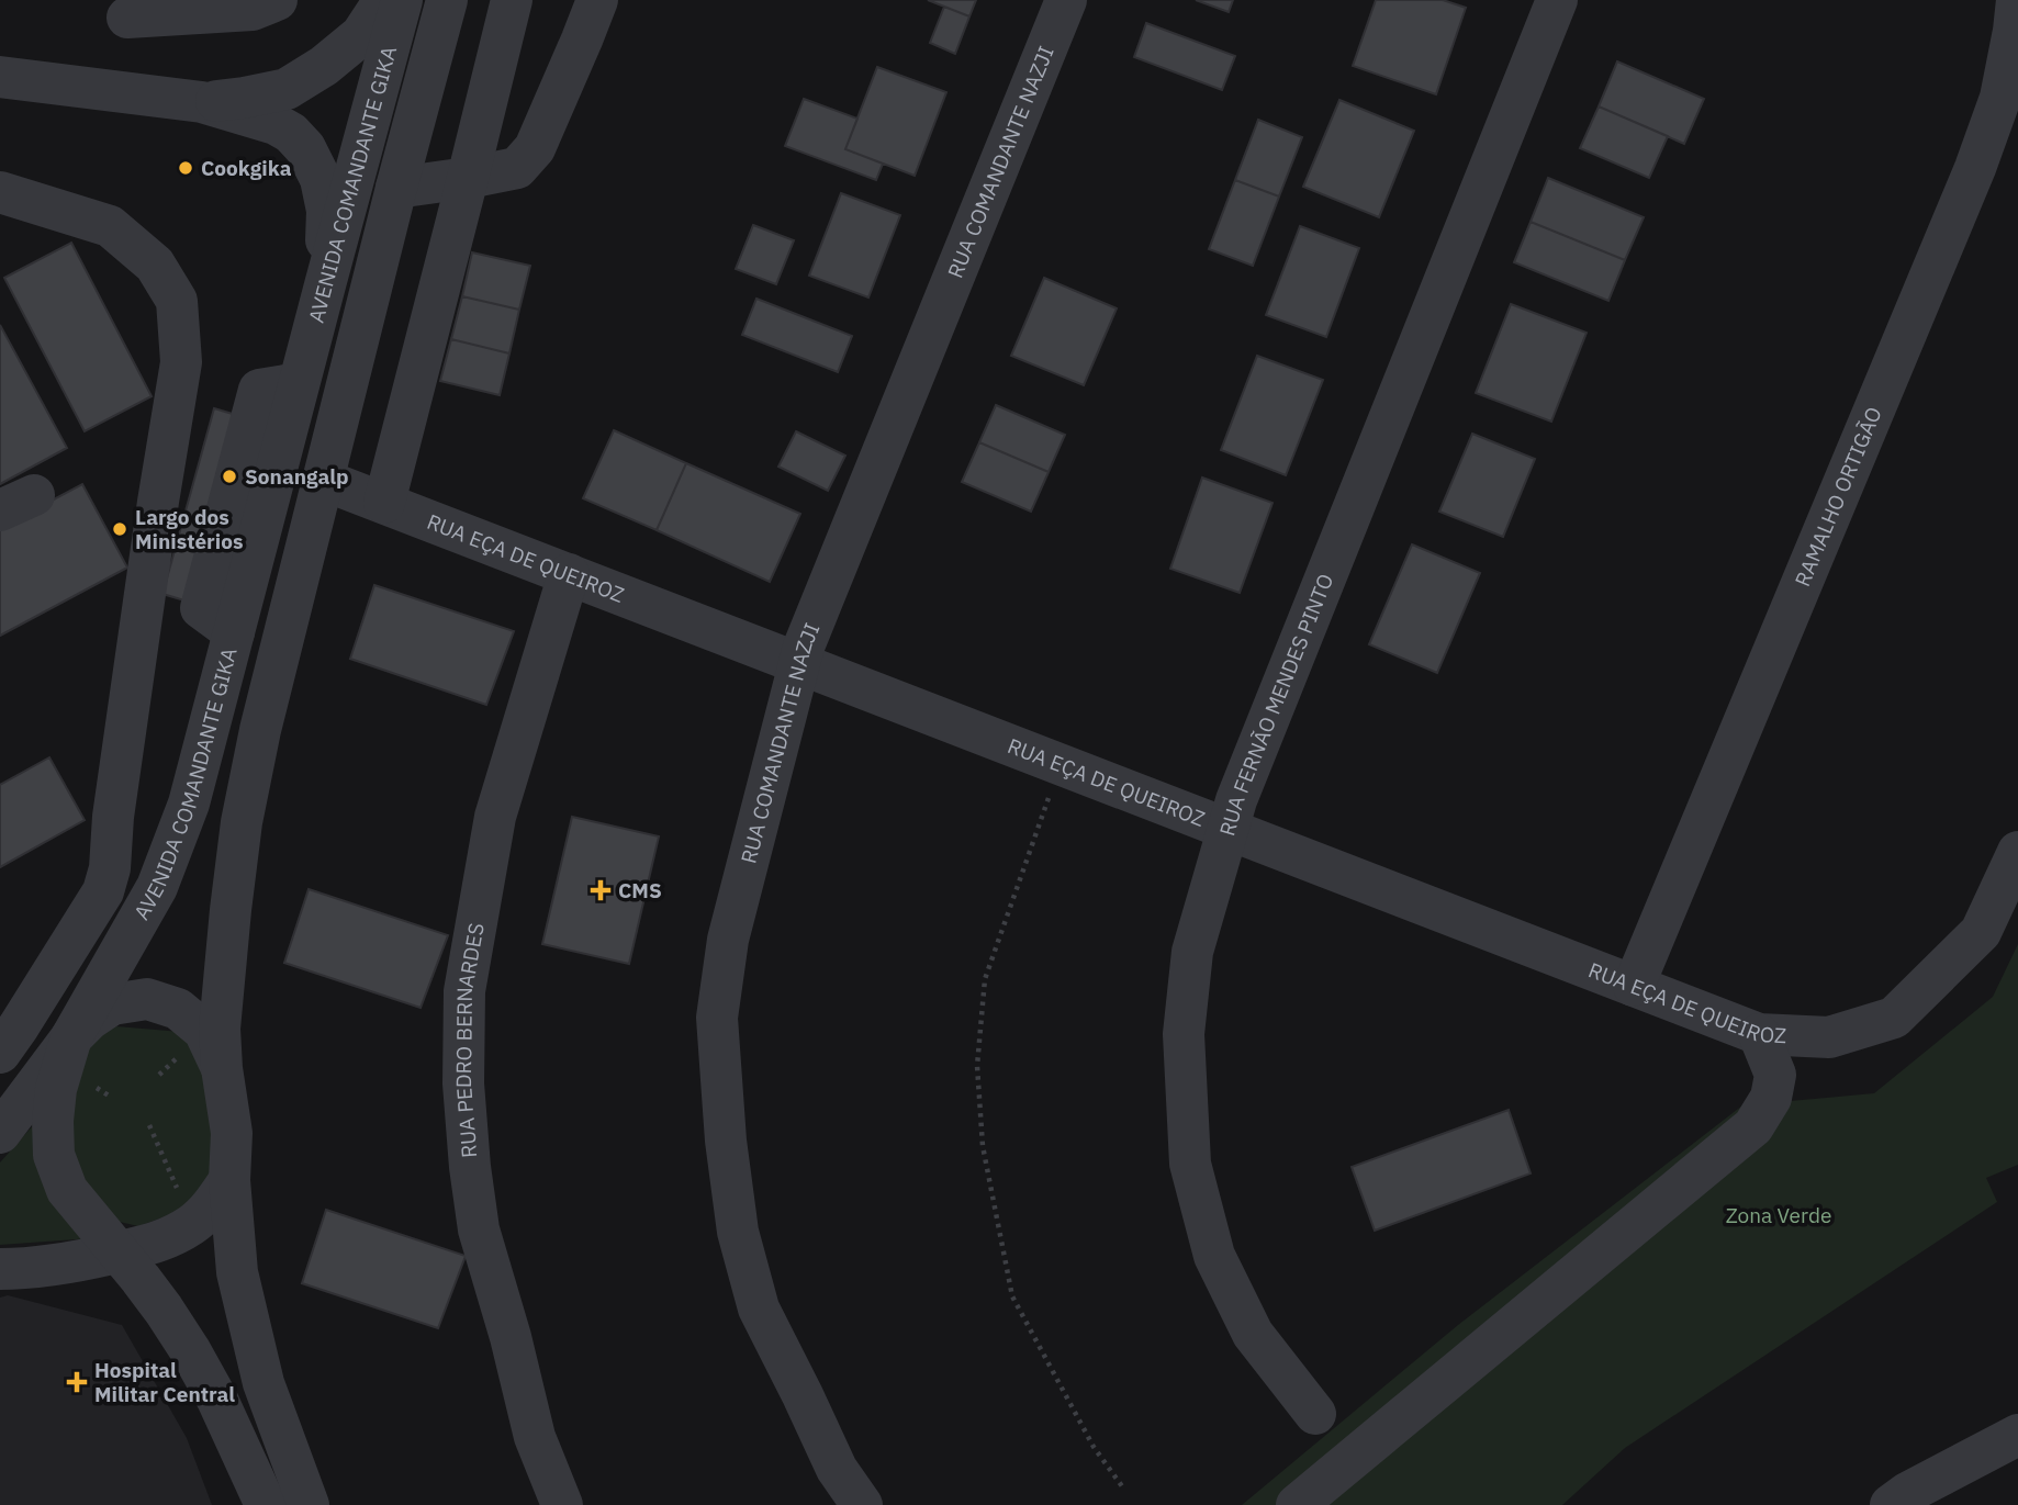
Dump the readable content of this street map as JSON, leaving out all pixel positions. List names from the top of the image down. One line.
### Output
{"streets":{"street":["RUA COMANDANTE NAZJI","AVENIDA COMANDANTE GIKA","RAMALHO ORTIGÃO","RUA EÇA DE QUEIROZ","RUA FERNÃO MENDES PINTO","RUA PEDRO BERNARDES"]},"crossings":[["RUA COMANDANTE NAZJI","RUA EÇA DE QUEIROZ"],["AVENIDA COMANDANTE GIKA","RUA EÇA DE QUEIROZ"],["RAMALHO ORTIGÃO","RUA EÇA DE QUEIROZ"],["RUA EÇA DE QUEIROZ","RUA FERNÃO MENDES PINTO"],["RUA EÇA DE QUEIROZ","RUA PEDRO BERNARDES"]],"parks":["Zona Verde"],"places":{"other":["Cookgika","Sonangalp","Largo dos Ministérios"],"health":["CMS","Hospital Militar Central"]}}
